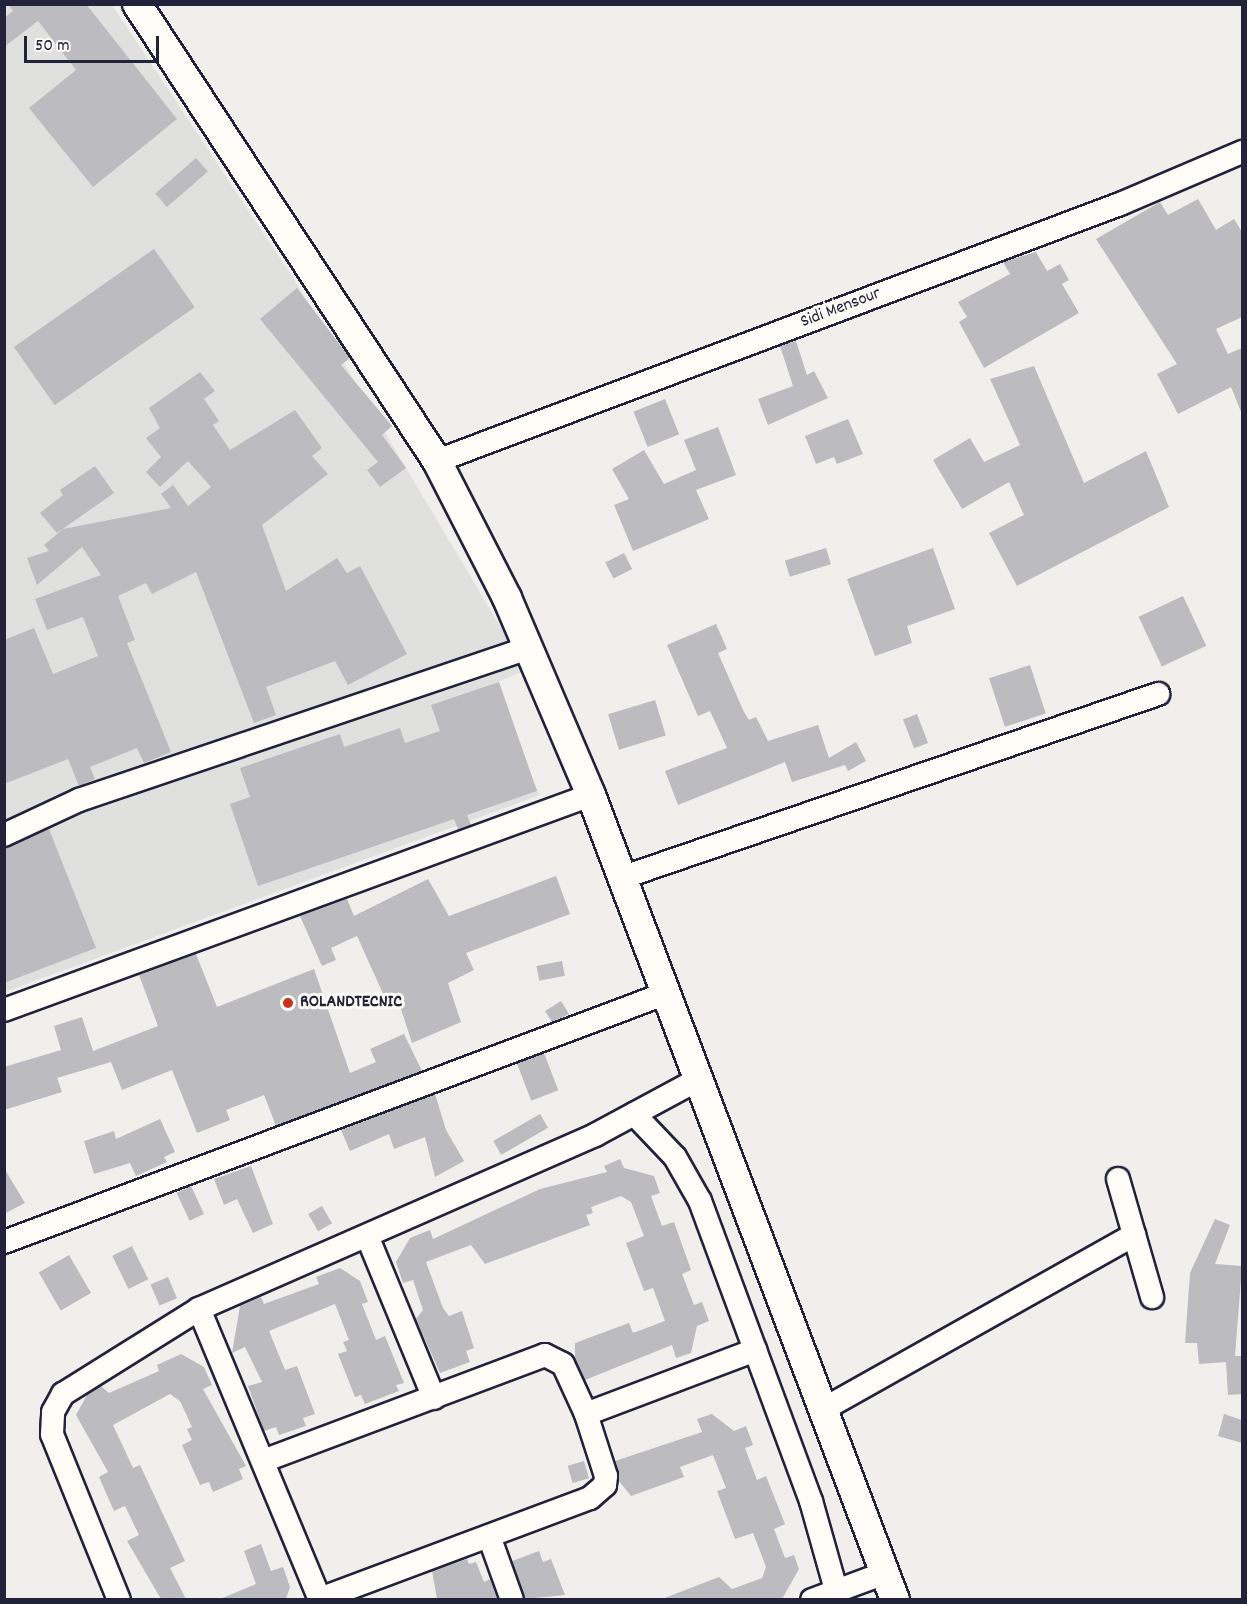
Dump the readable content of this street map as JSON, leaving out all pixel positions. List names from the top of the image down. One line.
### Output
{"streets":{"street":["Sidi Mensour"]},"places":["ROLANDTECNIC"],"scale_bar":"50 m"}
